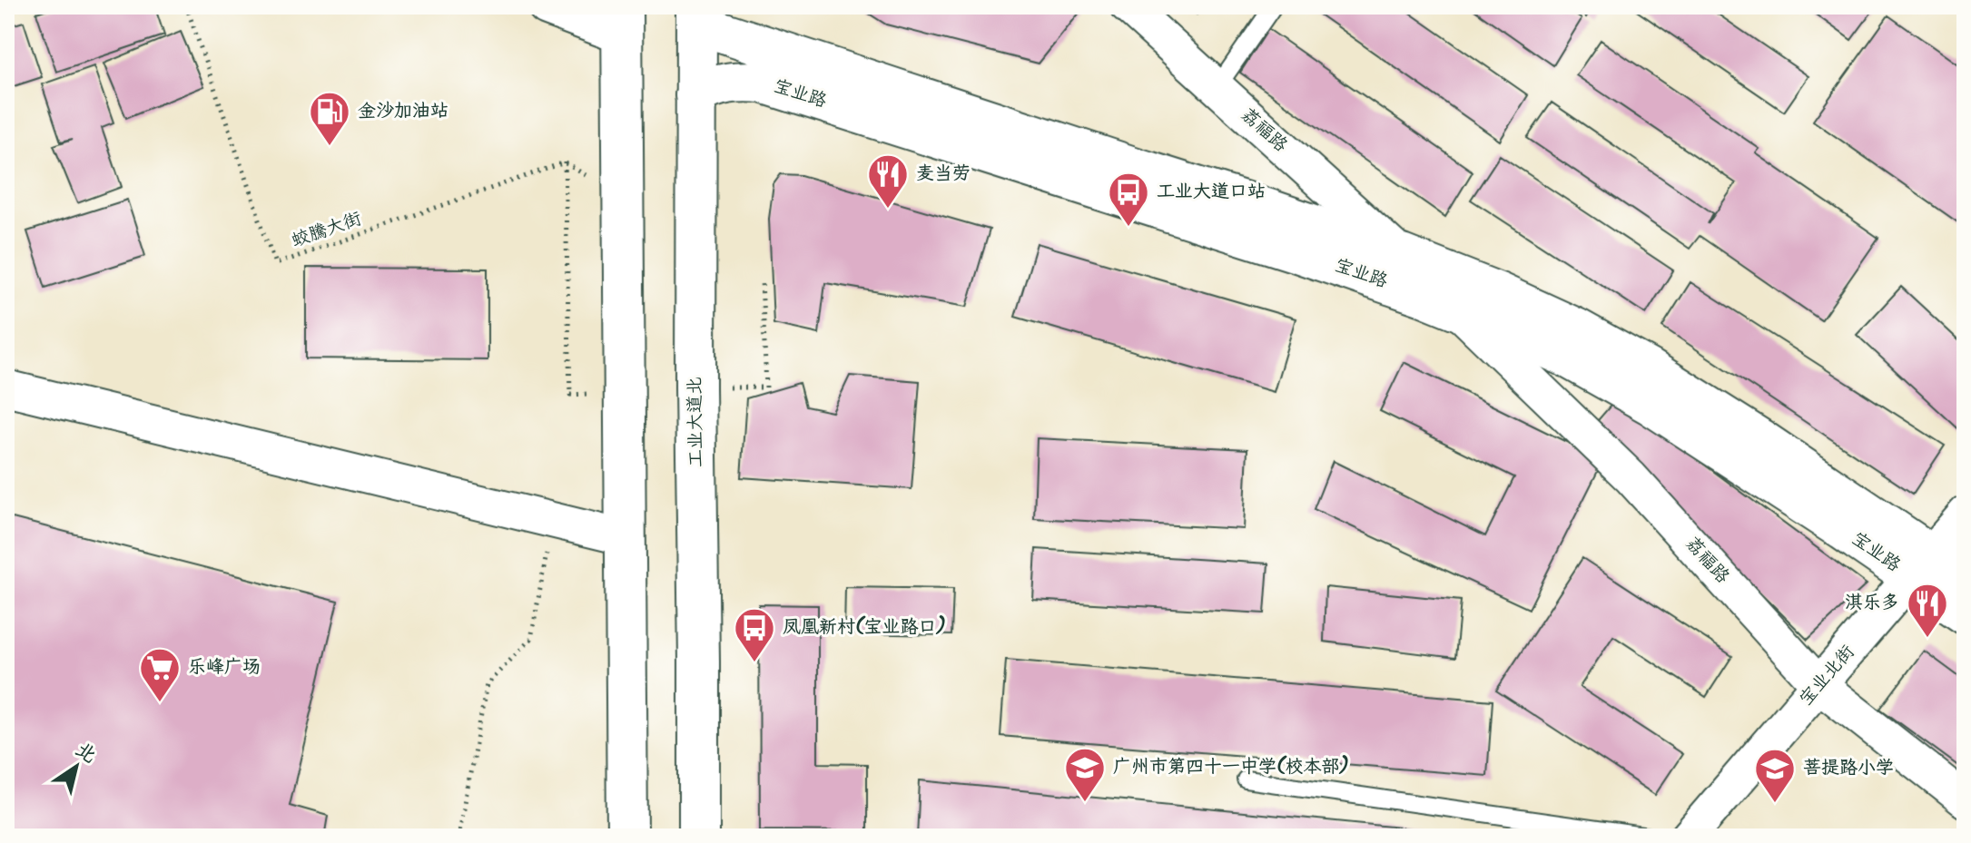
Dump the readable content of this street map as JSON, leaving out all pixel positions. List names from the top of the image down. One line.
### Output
{"streets":{"main road":["宝业路","工业大道北"],"street":["荔福路","宝业北街"],"path":["蛟騰大街"]},"crossings":[["宝业路","荔福路"],["宝业路","工业大道北"],["宝业路","宝业北街"],["荔福路","宝业北街"]],"places":{"fuel station":["金沙加油站"],"restaurant":["麦当劳","淇乐多"],"bus stop":["工业大道口站","凤凰新村(宝业路口)"],"supermarket":["乐峰广场"],"school or university":["广州市第四十一中学(校本部)","菩提路小学"]},"north":"top right"}
